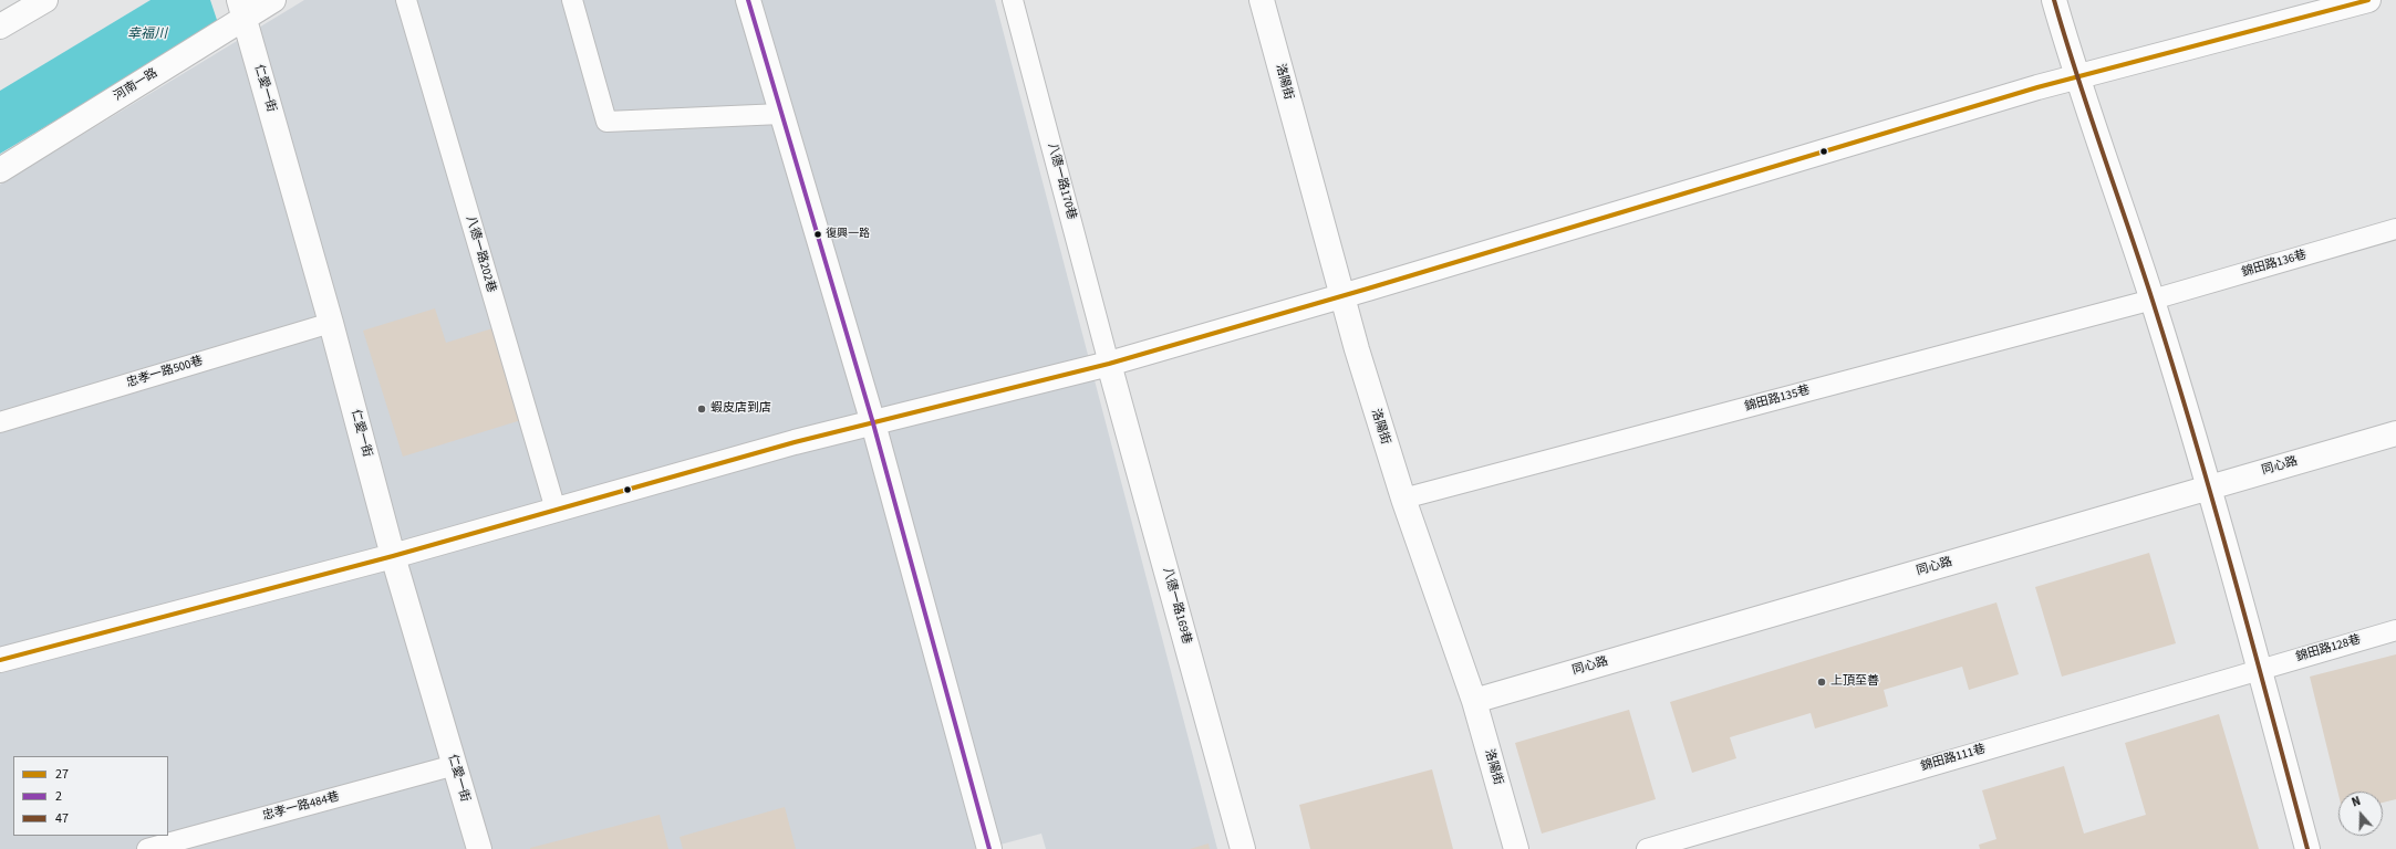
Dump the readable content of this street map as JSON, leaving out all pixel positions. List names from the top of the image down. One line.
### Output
{"streets":{"street":["洛陽街","河南一路","仁愛一街","同心路","八德一路169巷"],"lane":["八德一路170巷","八德一路202巷","錦田路136巷","忠孝一路500巷","錦田路135巷","錦田路128巷","錦田路111巷","忠孝一路484巷"]},"crossings":[["洛陽街","錦田路135巷"],["洛陽街","同心路"],["河南一路","仁愛一街"],["仁愛一街","忠孝一路500巷"],["仁愛一街","忠孝一路484巷"],["八德一路170巷","八德一路169巷"],["錦田路136巷","錦田路135巷"],["錦田路128巷","錦田路111巷"]],"water":["幸福川"],"places":["復興一路","蝦皮店到店","上頂至善"],"lines":["transit line 27","transit line 2","transit line 47"],"legend":["27","2","47"],"north":"top"}
